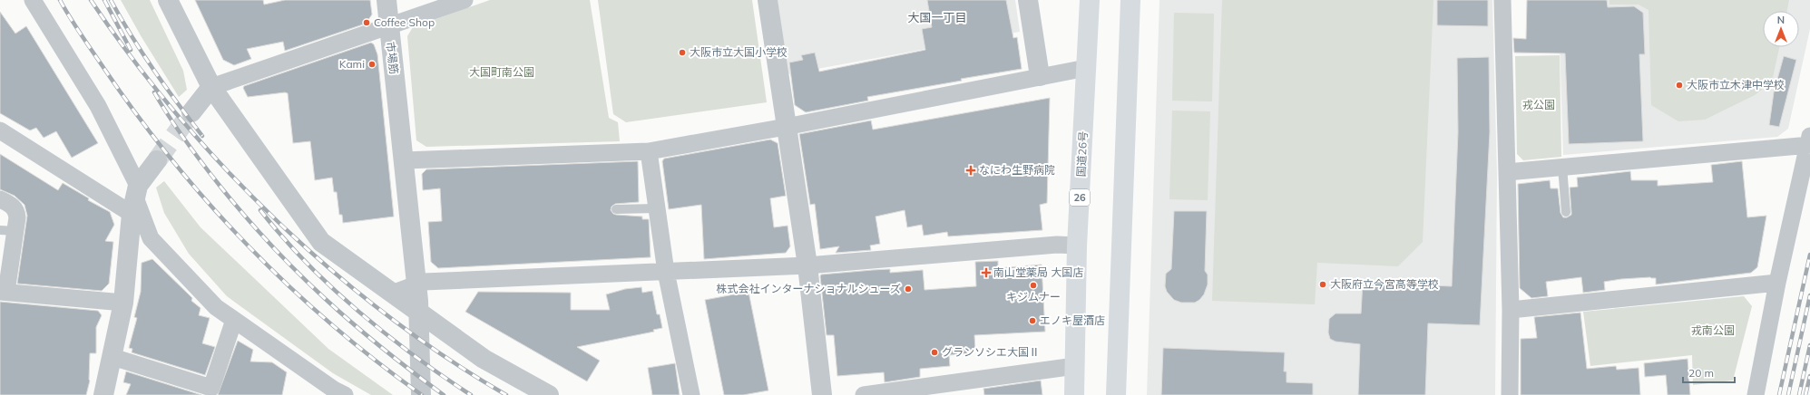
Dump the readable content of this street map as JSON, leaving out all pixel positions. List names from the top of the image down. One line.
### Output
{"streets":{"highway":["国道26号","26"],"street":["市場筋"]},"districts":["大国一丁目"],"parks":["大国町南公園","戎公園","戎南公園"],"places":{"other":["Coffee Shop","大阪市立大国小学校","Kami","大阪市立木津中学校","大阪府立今宮高等学校","キジムナー","株式会社インターナショナルシューズ","エノキ屋酒店","グランソシエ大国Ⅱ"],"health":["なにわ生野病院","南山堂薬局 大国店"]},"scale_bar":"20 m","north":"top"}
